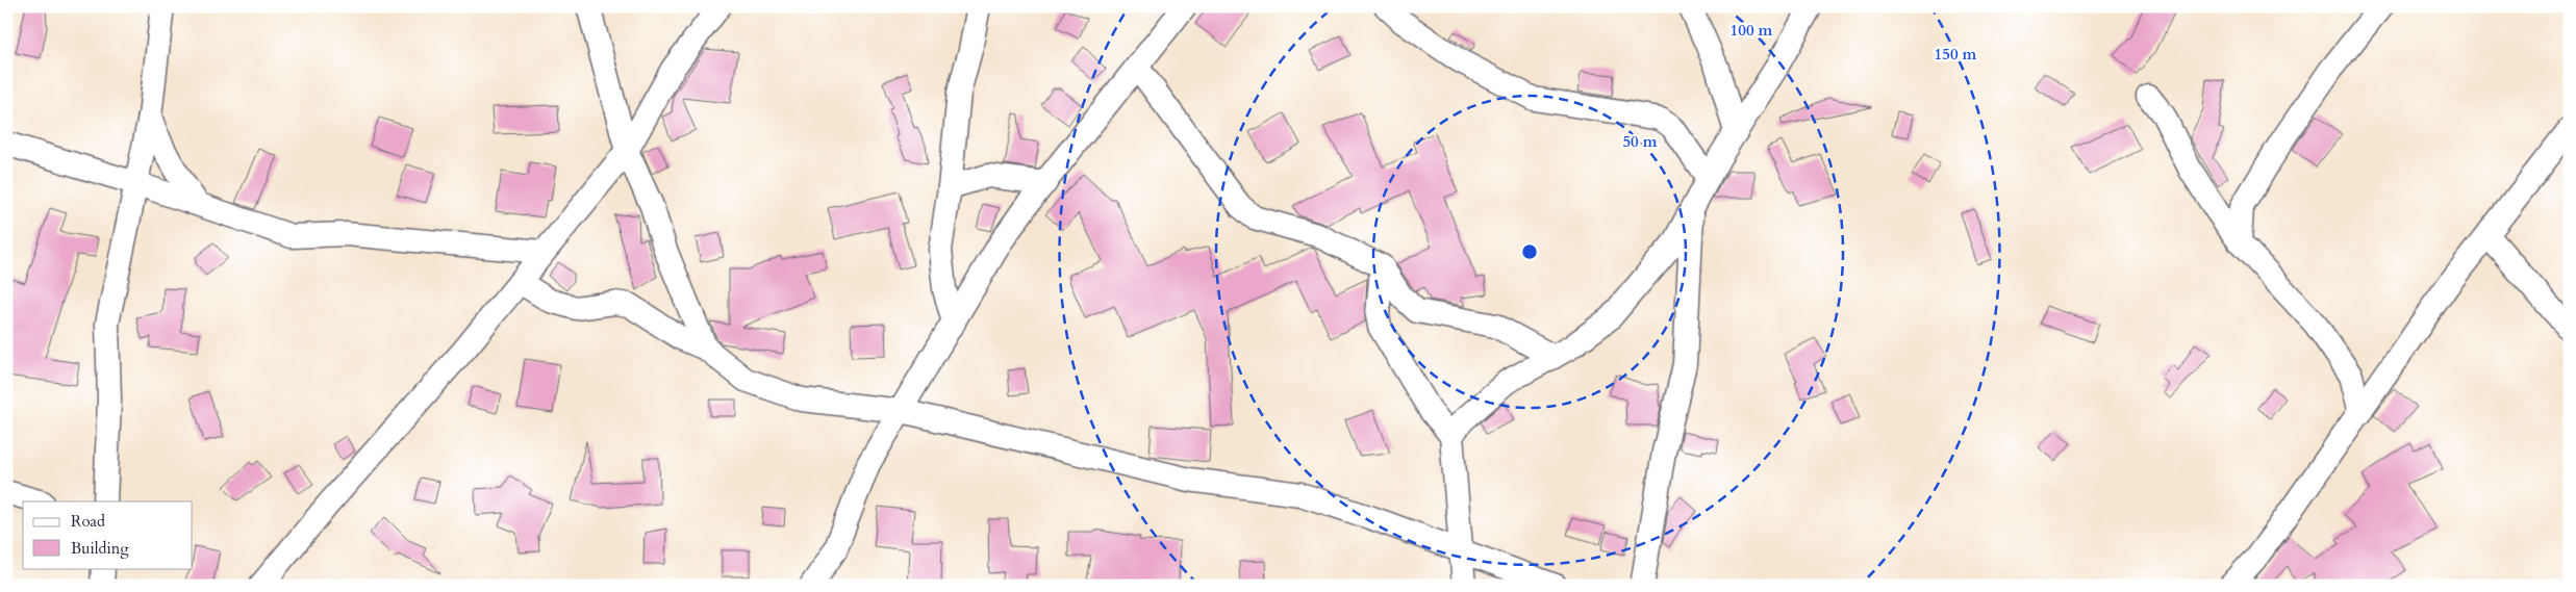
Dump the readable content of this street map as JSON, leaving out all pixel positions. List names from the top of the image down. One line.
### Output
{"legend":["Road","Building"],"rings":["100 m","150 m","50 m"]}
